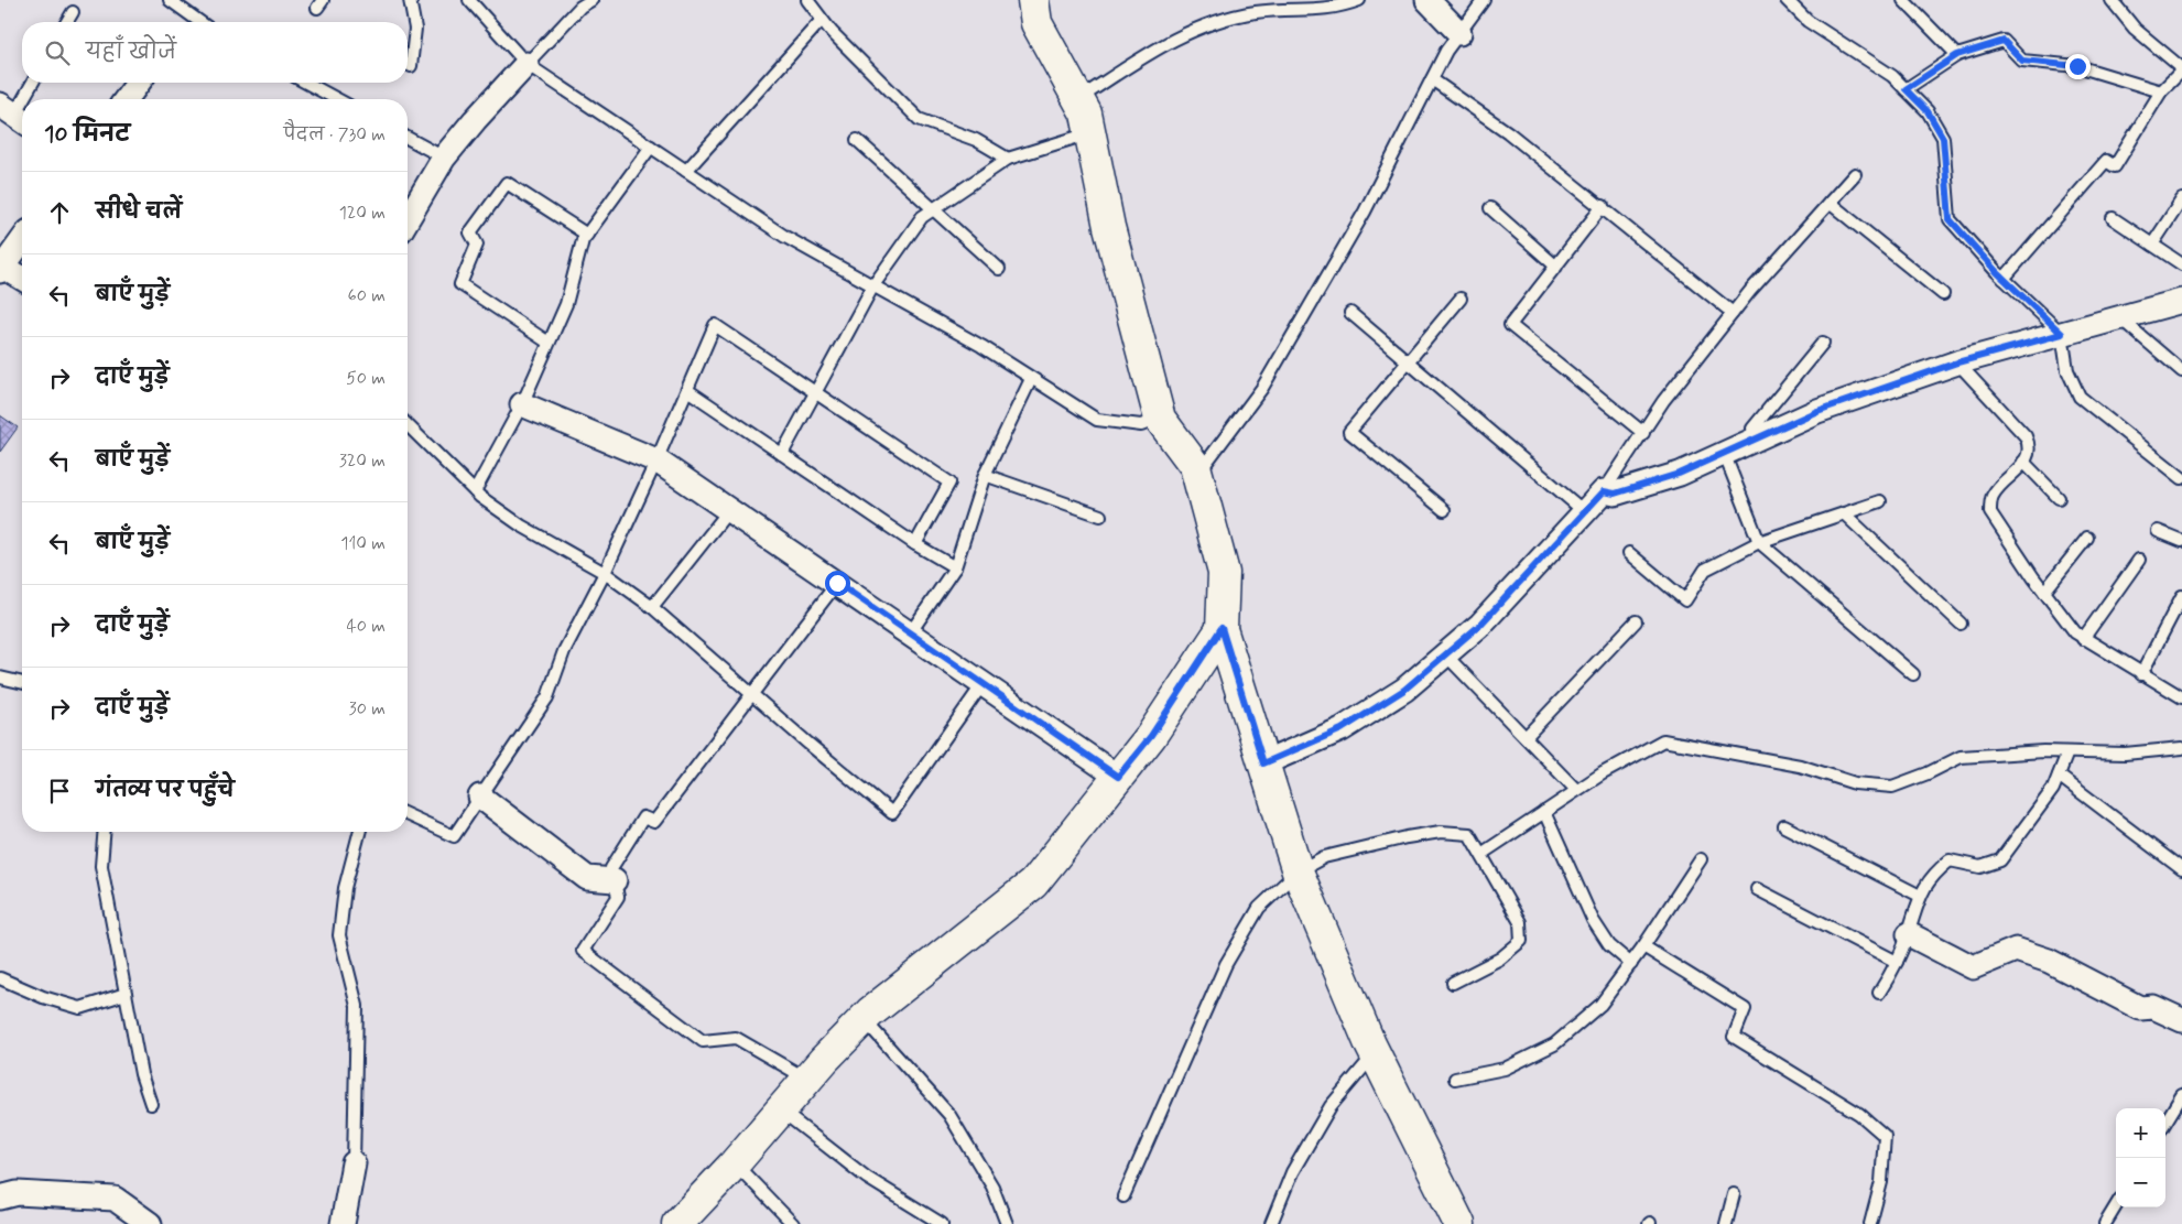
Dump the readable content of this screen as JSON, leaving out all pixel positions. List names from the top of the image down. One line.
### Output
{"page":{"search":"यहाँ खोजें","heading":["10 मिनट","पैदल · 730 m"],"list":[["सीधे चलें","120 m"],["बाएँ मुड़ें","60 m"],["दाएँ मुड़ें","50 m"],["बाएँ मुड़ें","320 m"],["बाएँ मुड़ें","110 m"],["दाएँ मुड़ें","40 m"],["दाएँ मुड़ें","30 m"],"गंतव्य पर पहुँचे"],"map_buttons":["+","−"]}}
